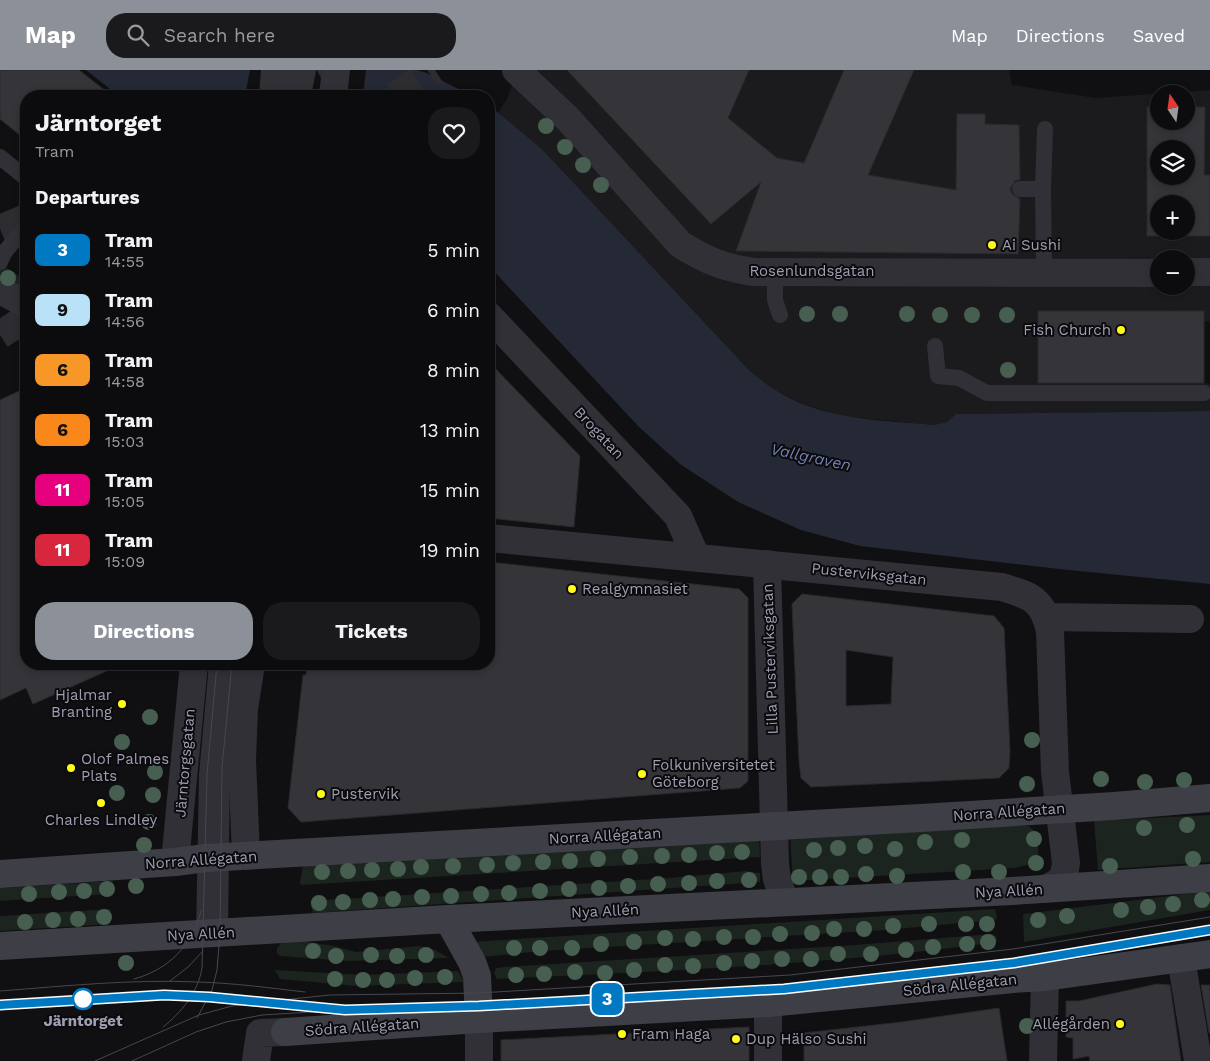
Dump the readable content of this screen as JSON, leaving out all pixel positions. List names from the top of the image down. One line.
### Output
{"streets":{"main road":["Norra Allégatan","Nya Allén","Södra Allégatan"],"street":["Rosenlundsgatan","Brogatan","Pusterviksgatan","Lilla Pusterviksgatan","Järntorgsgatan"]},"crossings":[["Brogatan","Pusterviksgatan"],["Pusterviksgatan","Lilla Pusterviksgatan"],["Lilla Pusterviksgatan","Norra Allégatan"],["Lilla Pusterviksgatan","Nya Allén"],["Järntorgsgatan","Norra Allégatan"]],"water":["Vallgraven"],"places":["Ai Sushi","Fish Church","Realgymnasiet","Hjalmar Branting","Olof Palmes Plats","Folkuniversitetet Göteborg","Pustervik","Charles Lindley","Järntorget","Allégården","Fram Haga","Dup Hälso Sushi"],"lines":["tram line 3"],"north":"top","page":{"header":"Map","search":"Search here","nav":["Map","Directions","Saved"],"on_map":"3","map_buttons":["+","−"],"heading":[["Järntorget","Tram"],"Departures"],"list":[{"mark":"3","name":"Tram","note":"14:55","value":"5 min"},{"mark":"9","name":"Tram","note":"14:56","value":"6 min"},{"mark":"6","name":"Tram","note":"14:58","value":"8 min"},{"mark":"6","name":"Tram","note":"15:03","value":"13 min"},{"mark":"11","name":"Tram","note":"15:05","value":"15 min"},{"mark":"11","name":"Tram","note":"15:09","value":"19 min"}],"buttons":["Directions","Tickets"]}}
